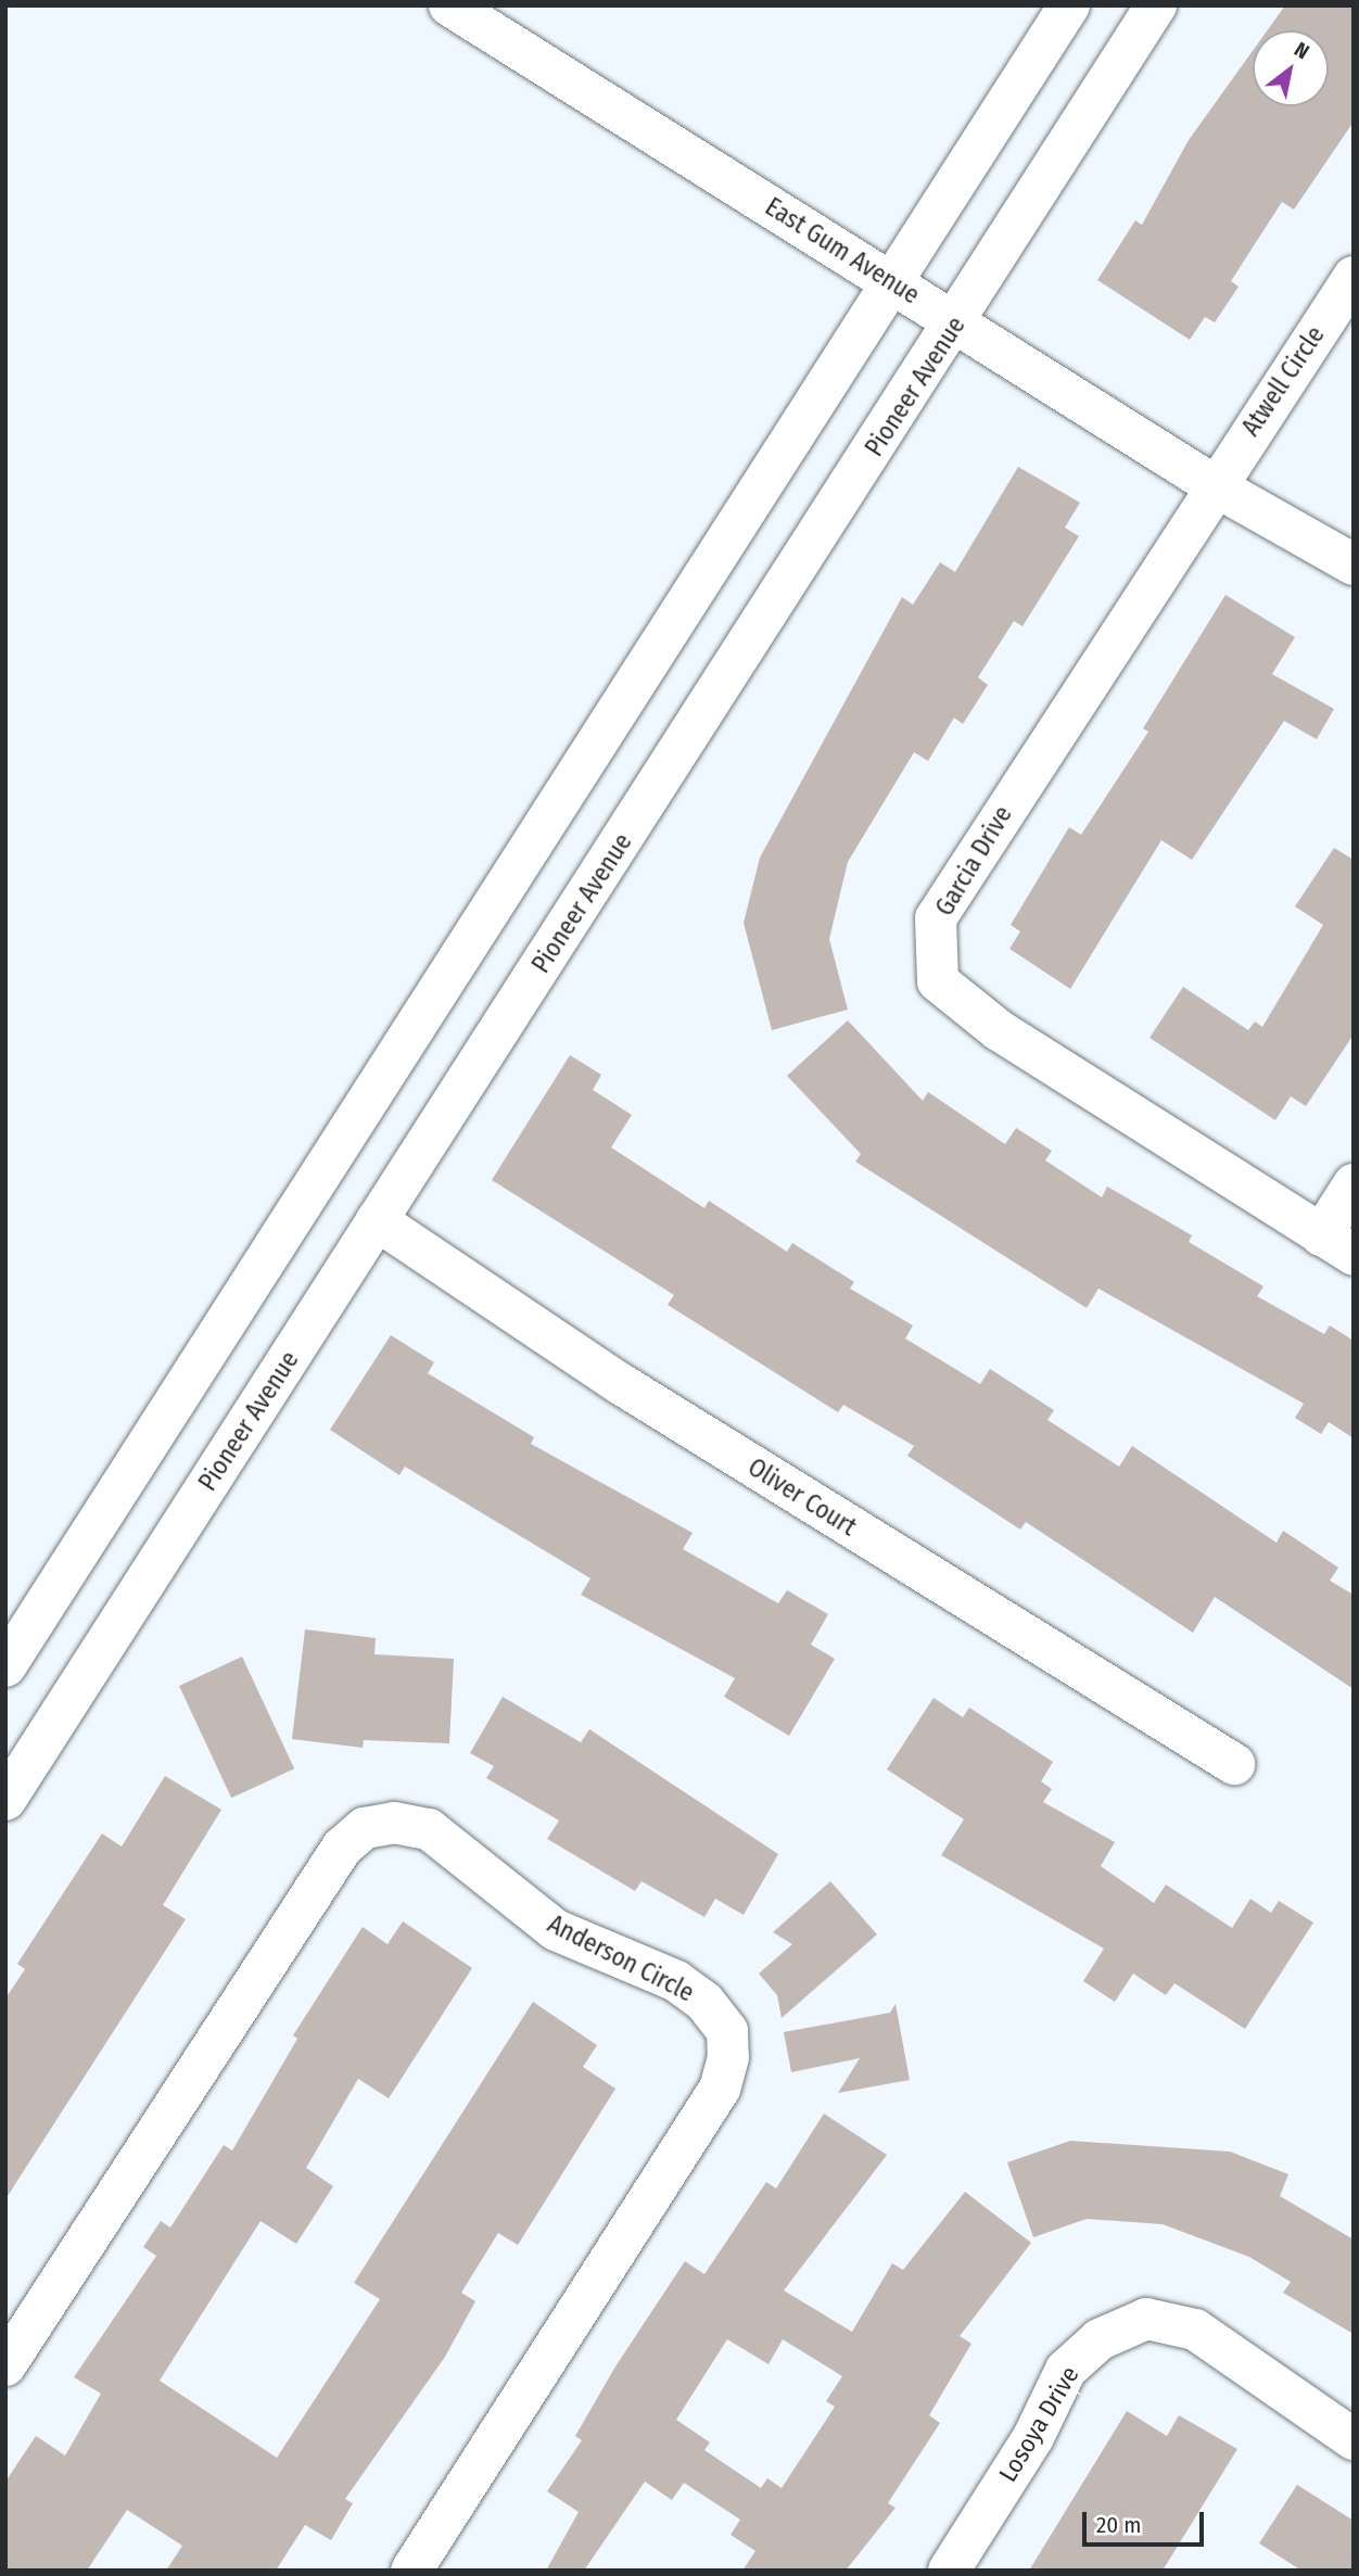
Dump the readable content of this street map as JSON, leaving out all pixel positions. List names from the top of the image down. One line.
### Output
{"streets":{"street":["East Gum Avenue","Atwell Circle","Pioneer Avenue","Garcia Drive","Oliver Court","Anderson Circle","Losoya Drive"]},"crossings":[["East Gum Avenue","Atwell Circle"],["East Gum Avenue","Pioneer Avenue"],["East Gum Avenue","Garcia Drive"],["Atwell Circle","Garcia Drive"],["Pioneer Avenue","Oliver Court"]],"scale_bar":"20 m","north":"top right"}
